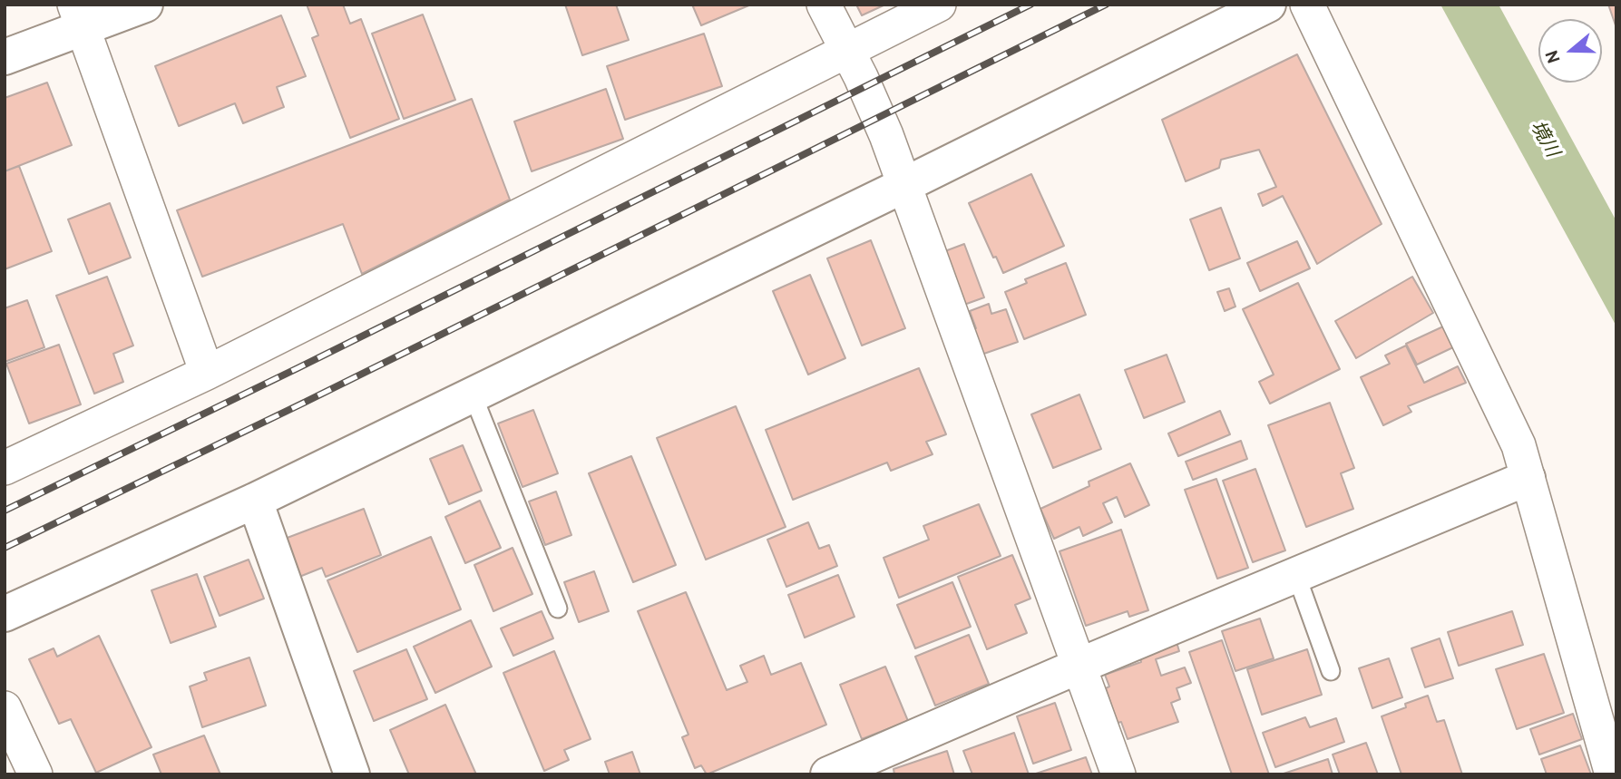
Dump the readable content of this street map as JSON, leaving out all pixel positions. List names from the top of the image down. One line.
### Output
{"water":["境川"],"north":"left"}
